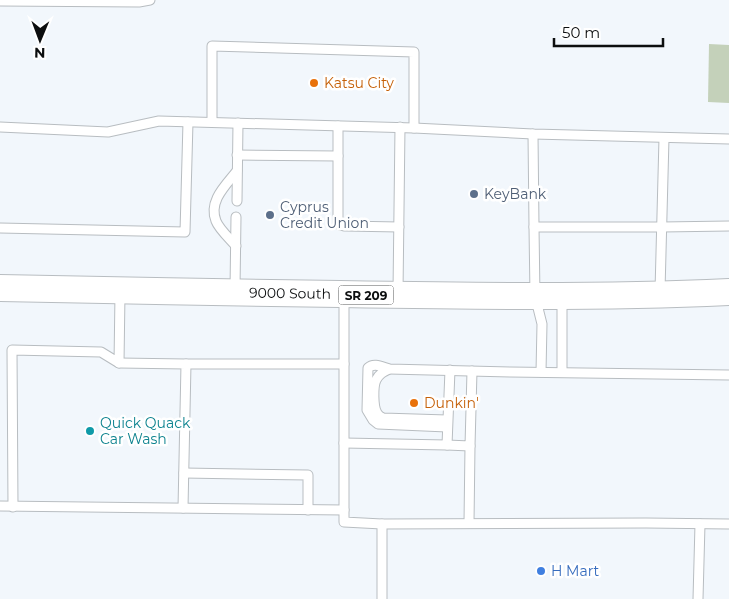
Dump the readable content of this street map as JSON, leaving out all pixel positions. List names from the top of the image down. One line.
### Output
{"streets":{"main road":["9000 South","SR 209"]},"places":["Katsu City","KeyBank","Cyprus Credit Union","Dunkin'","Quick Quack Car Wash","H Mart"],"scale_bar":"50 m","north":"bottom"}
